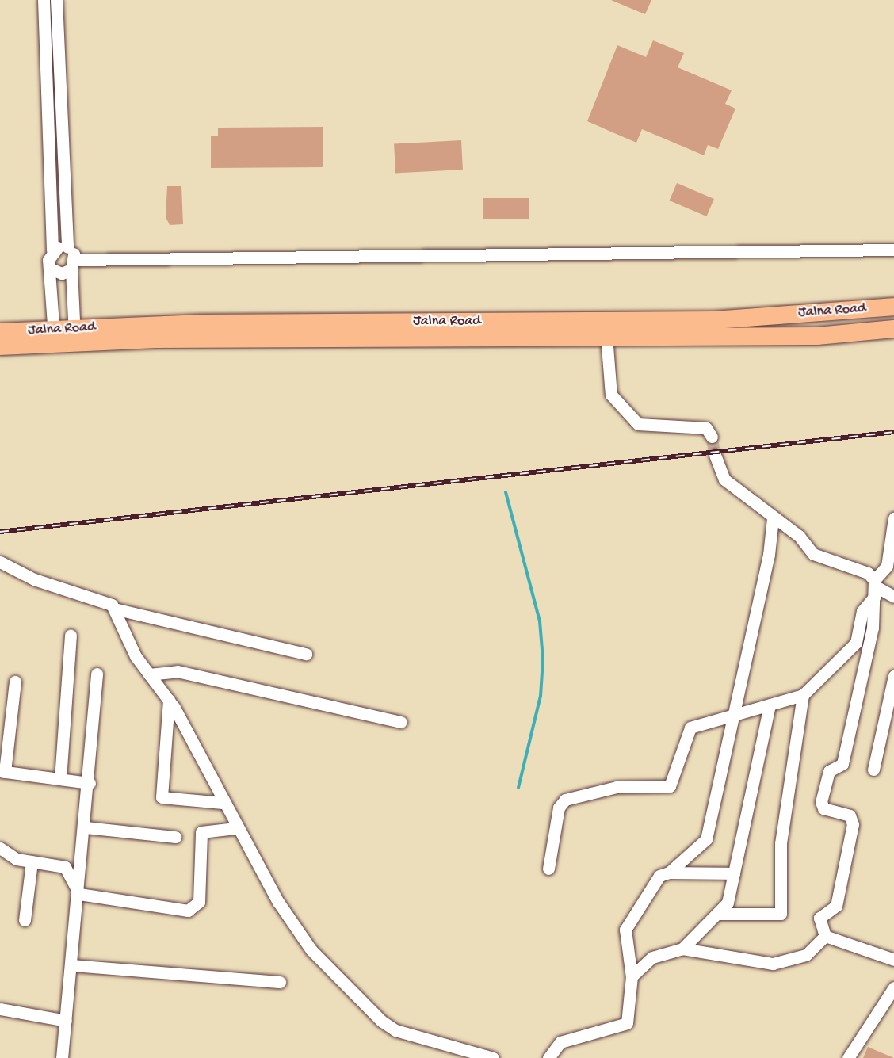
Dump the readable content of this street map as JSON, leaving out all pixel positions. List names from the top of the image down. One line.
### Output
{"streets":{"highway":["Jalna Road"]}}
